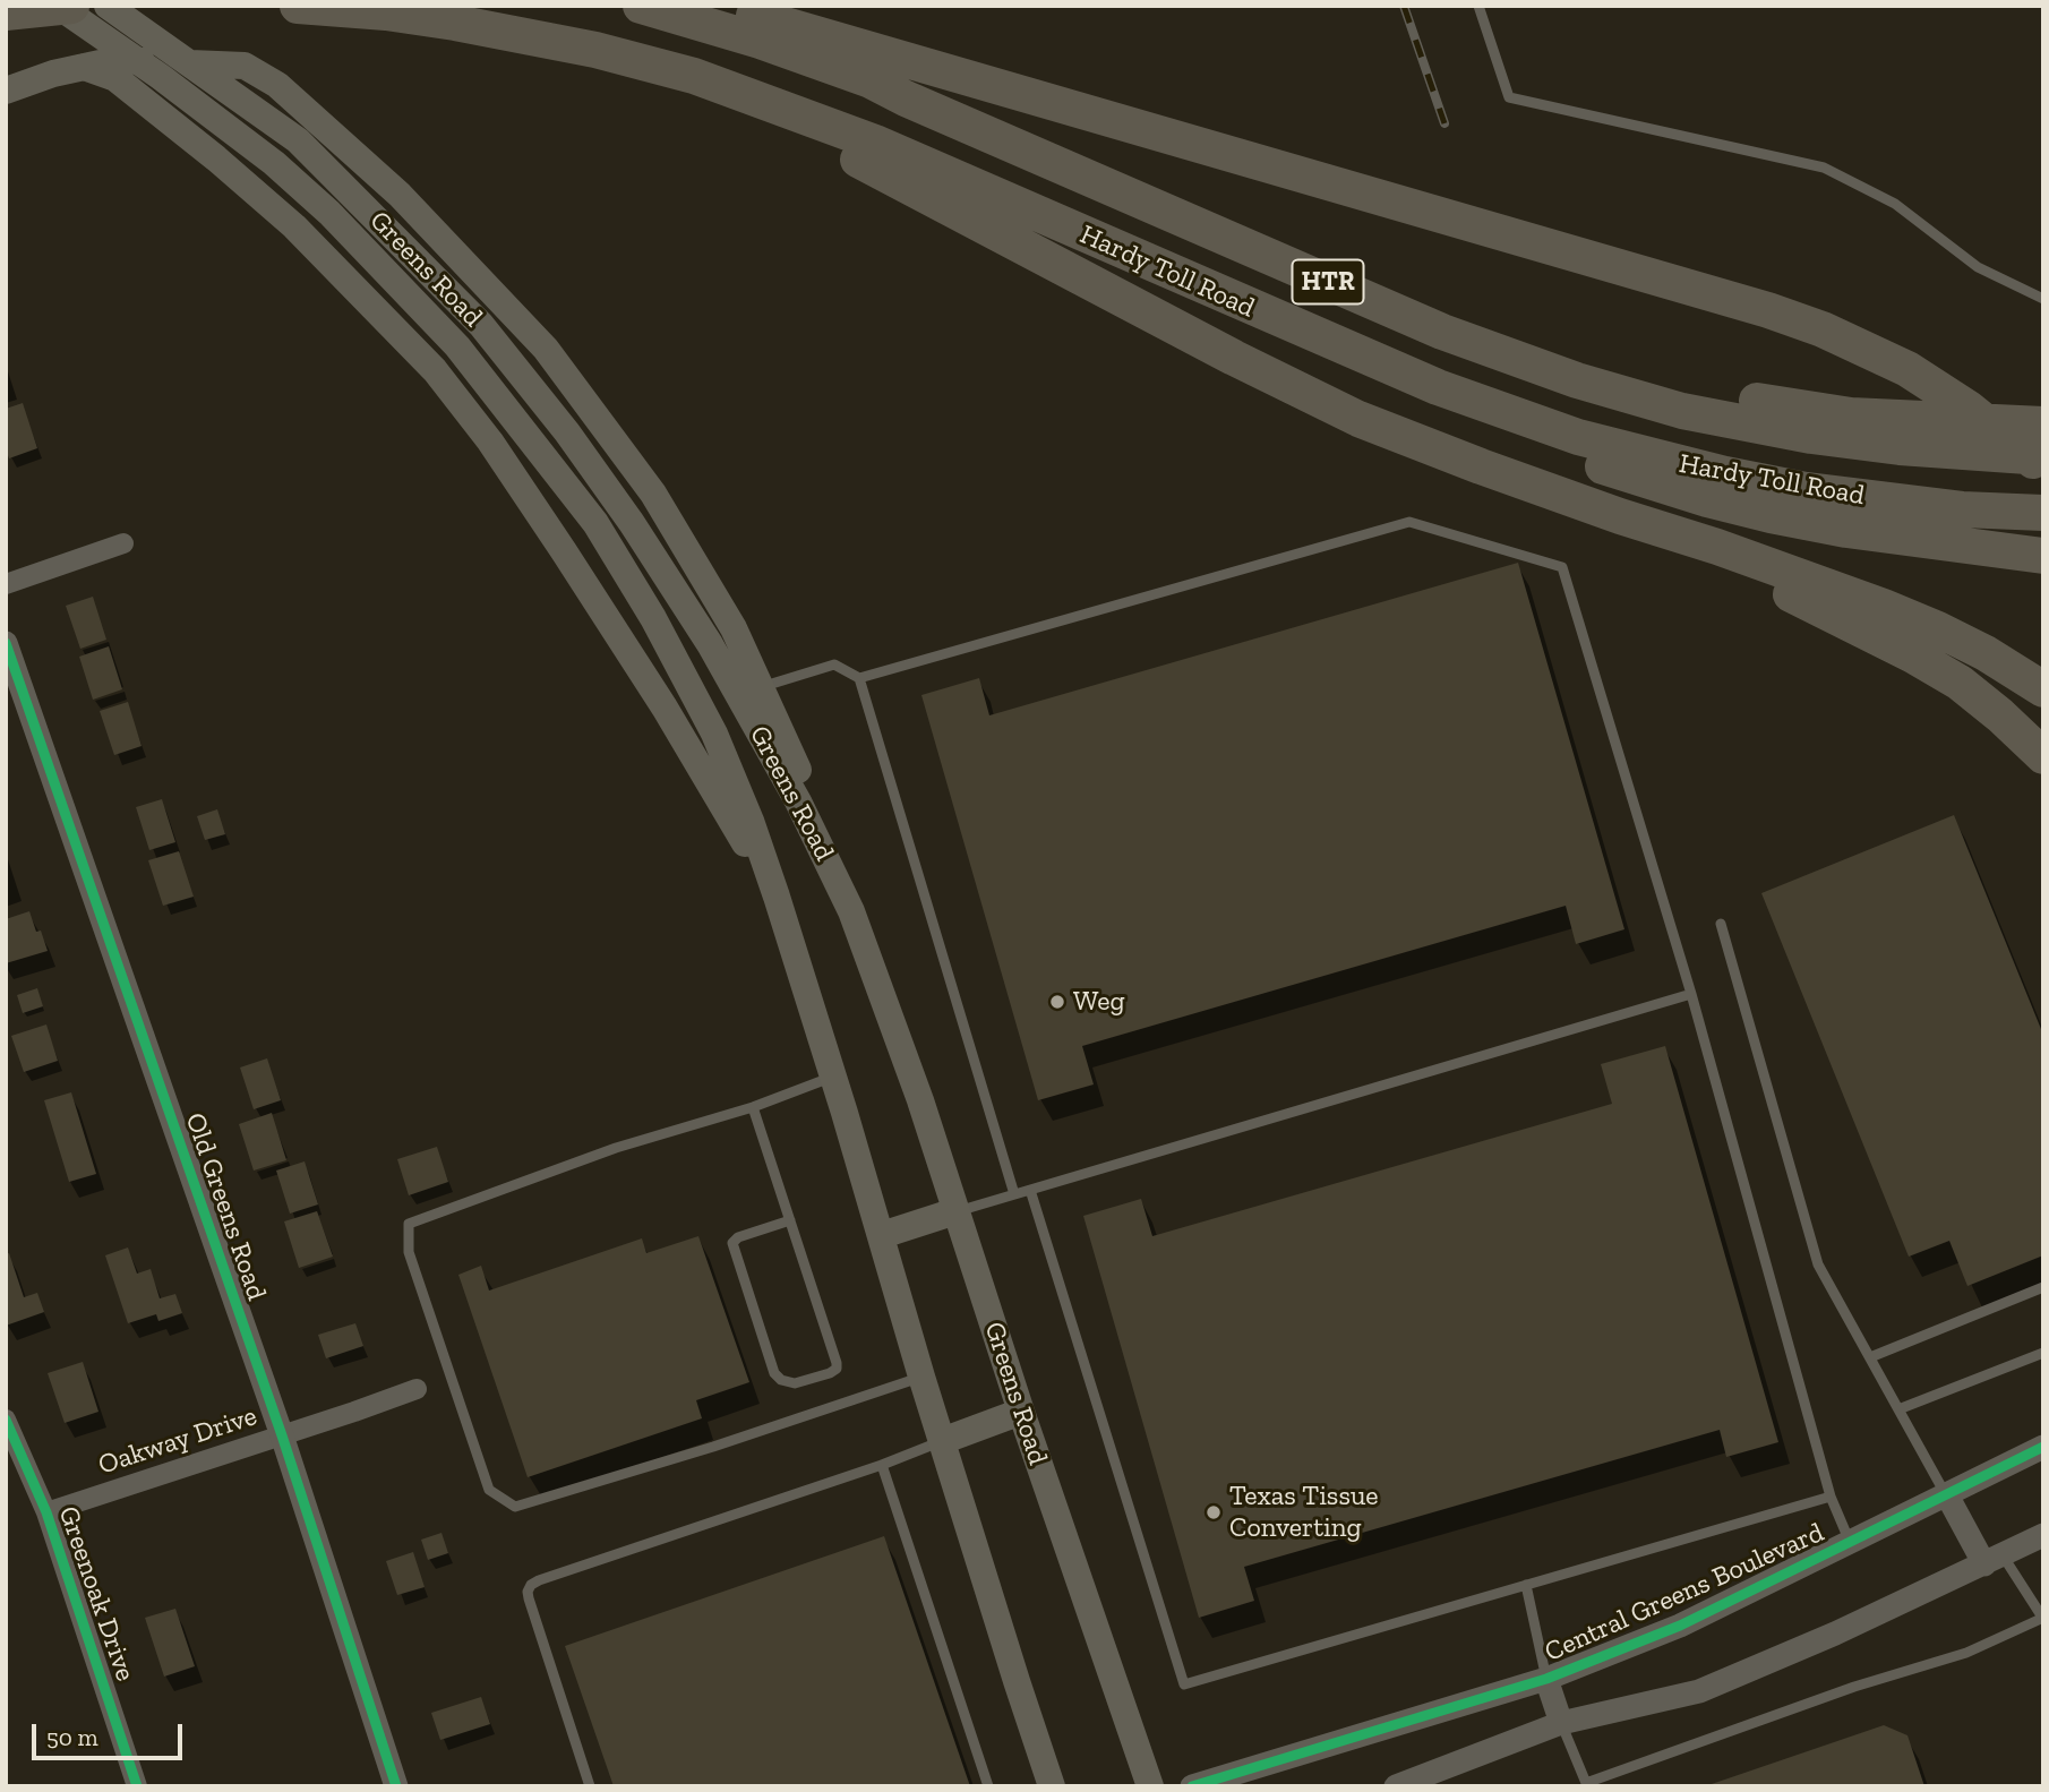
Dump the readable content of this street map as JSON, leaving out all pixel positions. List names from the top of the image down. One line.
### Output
{"streets":{"highway":["Hardy Toll Road","HTR"],"main road":["Greens Road"],"street":["Old Greens Road","Oakway Drive","Central Greens Boulevard","Greenoak Drive"]},"crossings":[["Old Greens Road","Oakway Drive"],["Oakway Drive","Greenoak Drive"]],"places":["Weg","Texas Tissue Converting"],"scale_bar":"50 m"}
